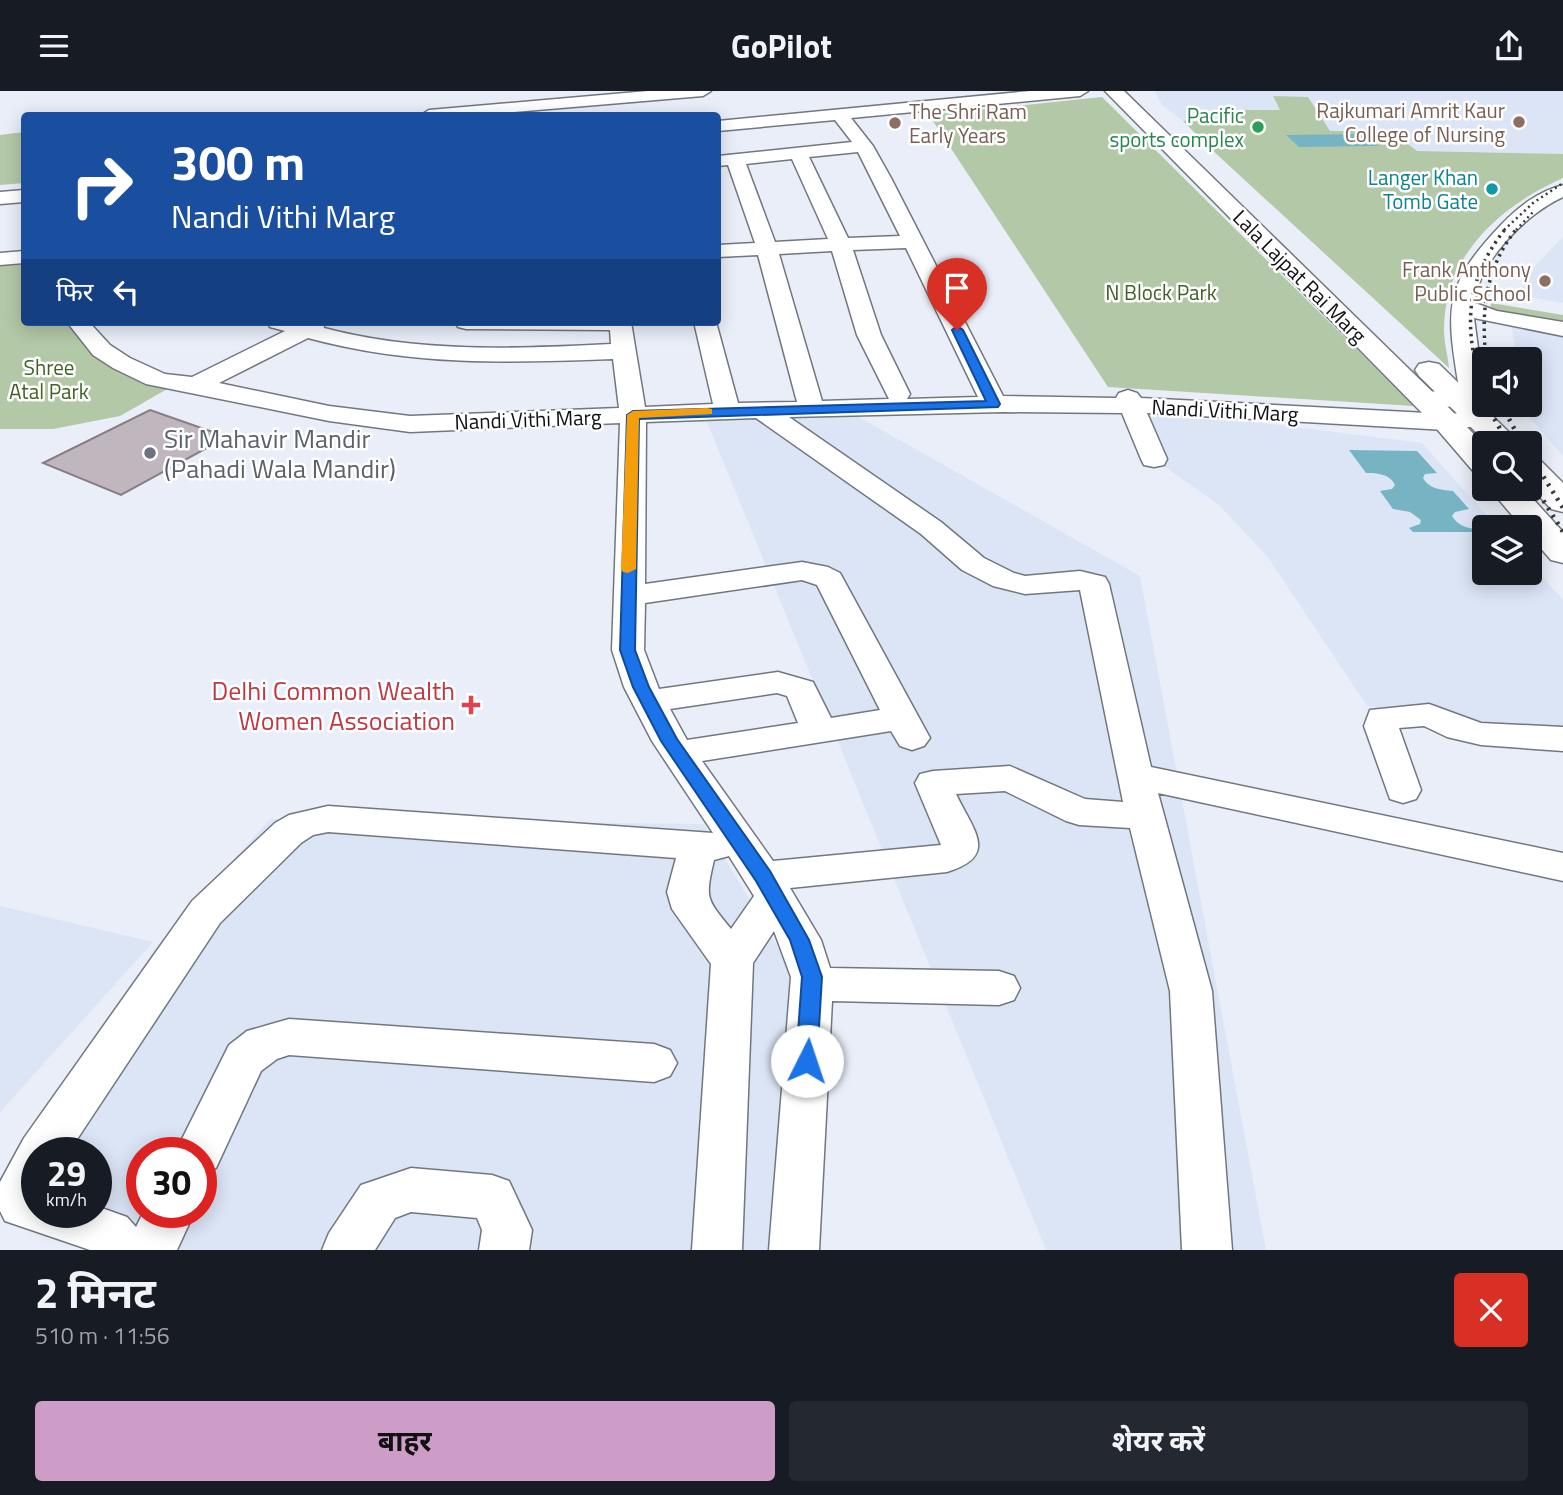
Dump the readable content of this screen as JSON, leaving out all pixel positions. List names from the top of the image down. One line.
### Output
{"streets":{"main road":["Lala Lajpat Rai Marg"],"street":["Nandi Vithi Marg"]},"crossings":[["Lala Lajpat Rai Marg","Nandi Vithi Marg"]],"parks":["N Block Park","Shree Atal Park"],"places":{"other":["Rajkumari Amrit Kaur College of Nursing","The Shri Ram Early Years","Pacific sports complex","Langer Khan Tomb Gate","Frank Anthony Public School","Sir Mahavir Mandir (Pahadi Wala Mandir)"],"health":["Delhi Common Wealth Women Association"]},"page":{"header":"GoPilot","turn":["300 m","Nandi Vithi Marg"],"then":"फिर","speed":"29 km/h","limit":"30","heading":["2 मिनट","510 m · 11:56"],"buttons":["बाहर","शेयर करें"]}}
